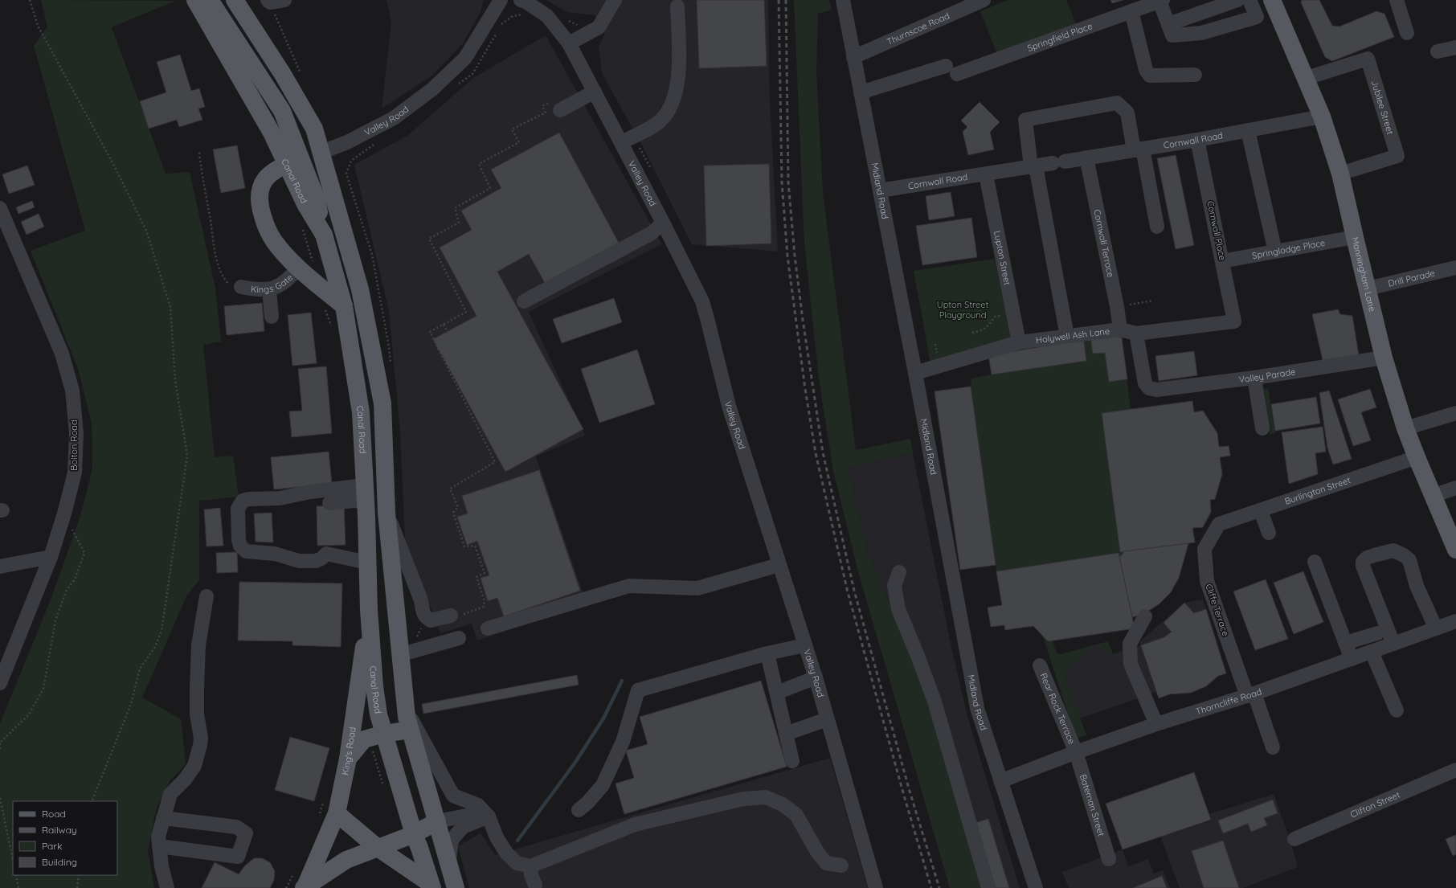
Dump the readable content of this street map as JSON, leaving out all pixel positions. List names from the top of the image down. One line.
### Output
{"streets":{"main road":["Canal Road","Manningham Lane","King's Road"],"street":["Thurnscoe Road","Springfield Place","Jubilee Street","Valley Road","Cornwall Road","Midland Road","Cornwall Place","Cornwall Terrace","Springlodge Place","Lupton Street","Drill Parade","Kings Gate","Holywell Ash Lane","Valley Parade","Bolton Road","Burlington Street","Cliffe Terrace","Thorncliffe Road","Rear Rock Terrace","Clifton Street","Bateman Street"]},"crossings":[["Thurnscoe Road","Midland Road"],["Springfield Place","Midland Road"],["Jubilee Street","Manningham Lane"],["Cornwall Road","Midland Road"],["Cornwall Road","Cornwall Place"],["Cornwall Road","Cornwall Terrace"],["Cornwall Road","Lupton Street"],["Cornwall Road","Manningham Lane"],["Canal Road","King's Road"],["Midland Road","Holywell Ash Lane"],["Midland Road","Thorncliffe Road"],["Cornwall Place","Springlodge Place"],["Cornwall Place","Holywell Ash Lane"],["Cornwall Terrace","Holywell Ash Lane"],["Springlodge Place","Manningham Lane"],["Lupton Street","Holywell Ash Lane"],["Manningham Lane","Drill Parade"],["Manningham Lane","Valley Parade"],["Manningham Lane","Burlington Street"],["Holywell Ash Lane","Valley Parade"],["Burlington Street","Cliffe Terrace"],["Cliffe Terrace","Thorncliffe Road"],["Thorncliffe Road","Rear Rock Terrace"],["Thorncliffe Road","Bateman Street"],["Rear Rock Terrace","Bateman Street"]],"parks":["Upton Street Playground"],"legend":["Road","Railway","Park","Building"]}
